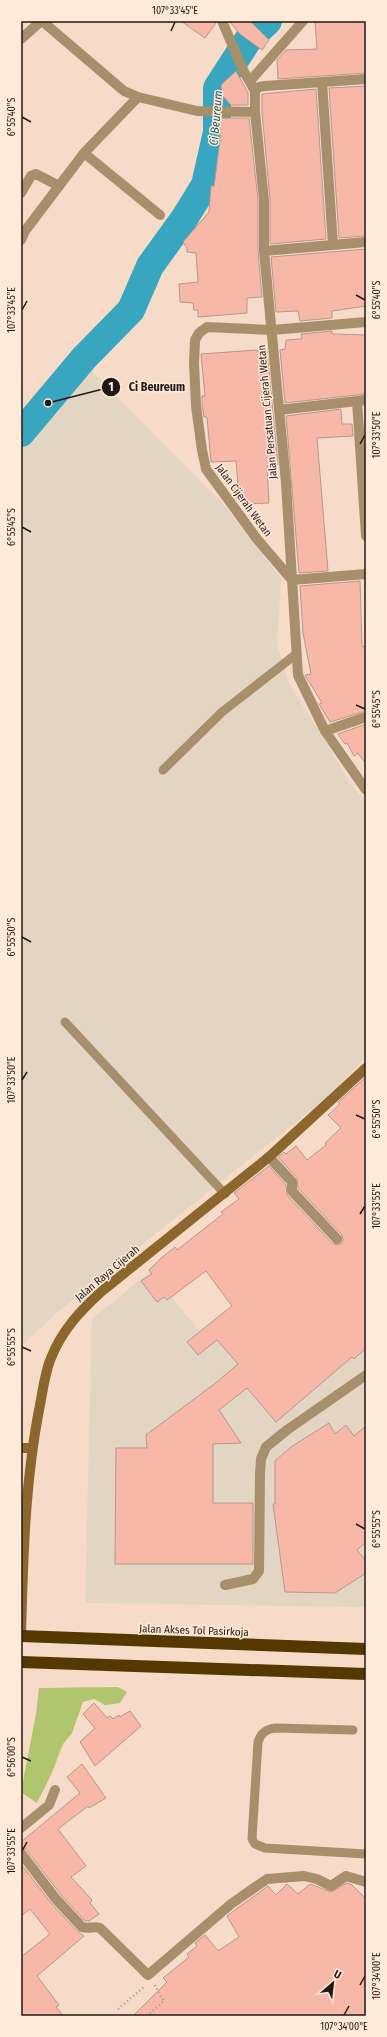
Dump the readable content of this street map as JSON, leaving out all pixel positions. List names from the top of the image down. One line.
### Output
{"streets":{"highway":["Jalan Akses Tol Pasirkoja"],"main road":["Jalan Raya Cijerah"],"street":["Jalan Persatuan Cijerah Wetan","Jalan Cijerah Wetan"]},"crossings":[["Jalan Persatuan Cijerah Wetan","Jalan Cijerah Wetan"],["Jalan Raya Cijerah","Jalan Akses Tol Pasirkoja"]],"water":["Ci Beureum"],"places":["Ci Beureum"],"north":"top right","coordinates":["107°33'45\"E","6°55'40\"S","107°33'50\"E","6°55'45\"S","6°55'50\"S","107°33'55\"E","6°55'55\"S","6°56'00\"S","107°34'00\"E"]}
